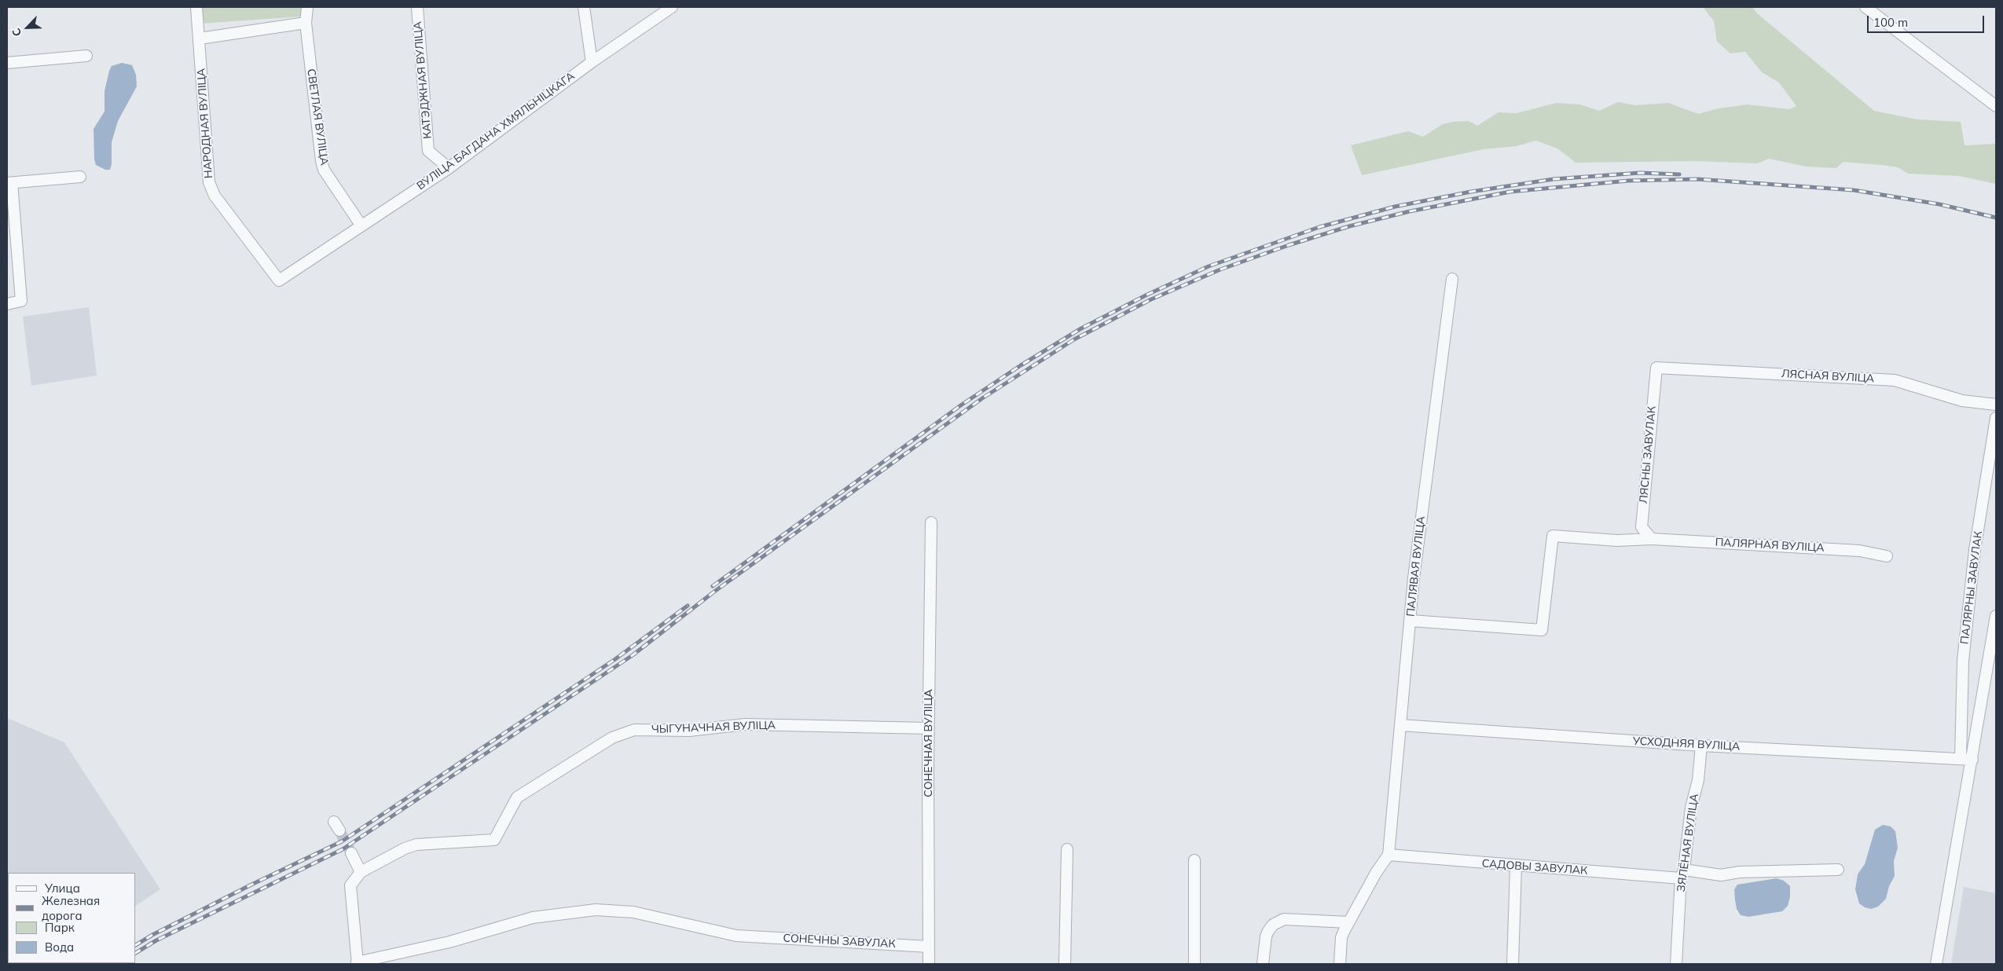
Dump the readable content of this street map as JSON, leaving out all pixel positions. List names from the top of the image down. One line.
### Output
{"streets":{"street":["КАТЭДЖНАЯ ВУЛІЦА","СВЕТЛАЯ ВУЛІЦА","НАРОДНАЯ ВУЛІЦА","ВУЛІЦА БАГДАНА ХМЯЛЬНІЦКАГА","ЛЯСНАЯ ВУЛІЦА","ЛЯСНЫ ЗАВУЛАК","ПАЛЯРНАЯ ВУЛІЦА","ПАЛЯВАЯ ВУЛІЦА","ПАЛЯРНЫ ЗАВУЛАК","ЧЫГУНАЧНАЯ ВУЛІЦА","СОНЕЧНАЯ ВУЛІЦА","УСХОДНЯЯ ВУЛІЦА","ЗЯЛЁНАЯ ВУЛІЦА","САДОВЫ ЗАВУЛАК","СОНЕЧНЫ ЗАВУЛАК"]},"crossings":[["КАТЭДЖНАЯ ВУЛІЦА","ВУЛІЦА БАГДАНА ХМЯЛЬНІЦКАГА"],["СВЕТЛАЯ ВУЛІЦА","ВУЛІЦА БАГДАНА ХМЯЛЬНІЦКАГА"],["НАРОДНАЯ ВУЛІЦА","ВУЛІЦА БАГДАНА ХМЯЛЬНІЦКАГА"],["ЛЯСНАЯ ВУЛІЦА","ЛЯСНЫ ЗАВУЛАК"],["ПАЛЯВАЯ ВУЛІЦА","УСХОДНЯЯ ВУЛІЦА"],["ПАЛЯВАЯ ВУЛІЦА","САДОВЫ ЗАВУЛАК"],["ПАЛЯРНЫ ЗАВУЛАК","УСХОДНЯЯ ВУЛІЦА"],["ЧЫГУНАЧНАЯ ВУЛІЦА","СОНЕЧНАЯ ВУЛІЦА"],["СОНЕЧНАЯ ВУЛІЦА","СОНЕЧНЫ ЗАВУЛАК"],["УСХОДНЯЯ ВУЛІЦА","ЗЯЛЁНАЯ ВУЛІЦА"],["ЗЯЛЁНАЯ ВУЛІЦА","САДОВЫ ЗАВУЛАК"]],"legend":["Улица","Железная дорога","Парк","Вода"],"scale_bar":"100 m","north":"bottom left"}
